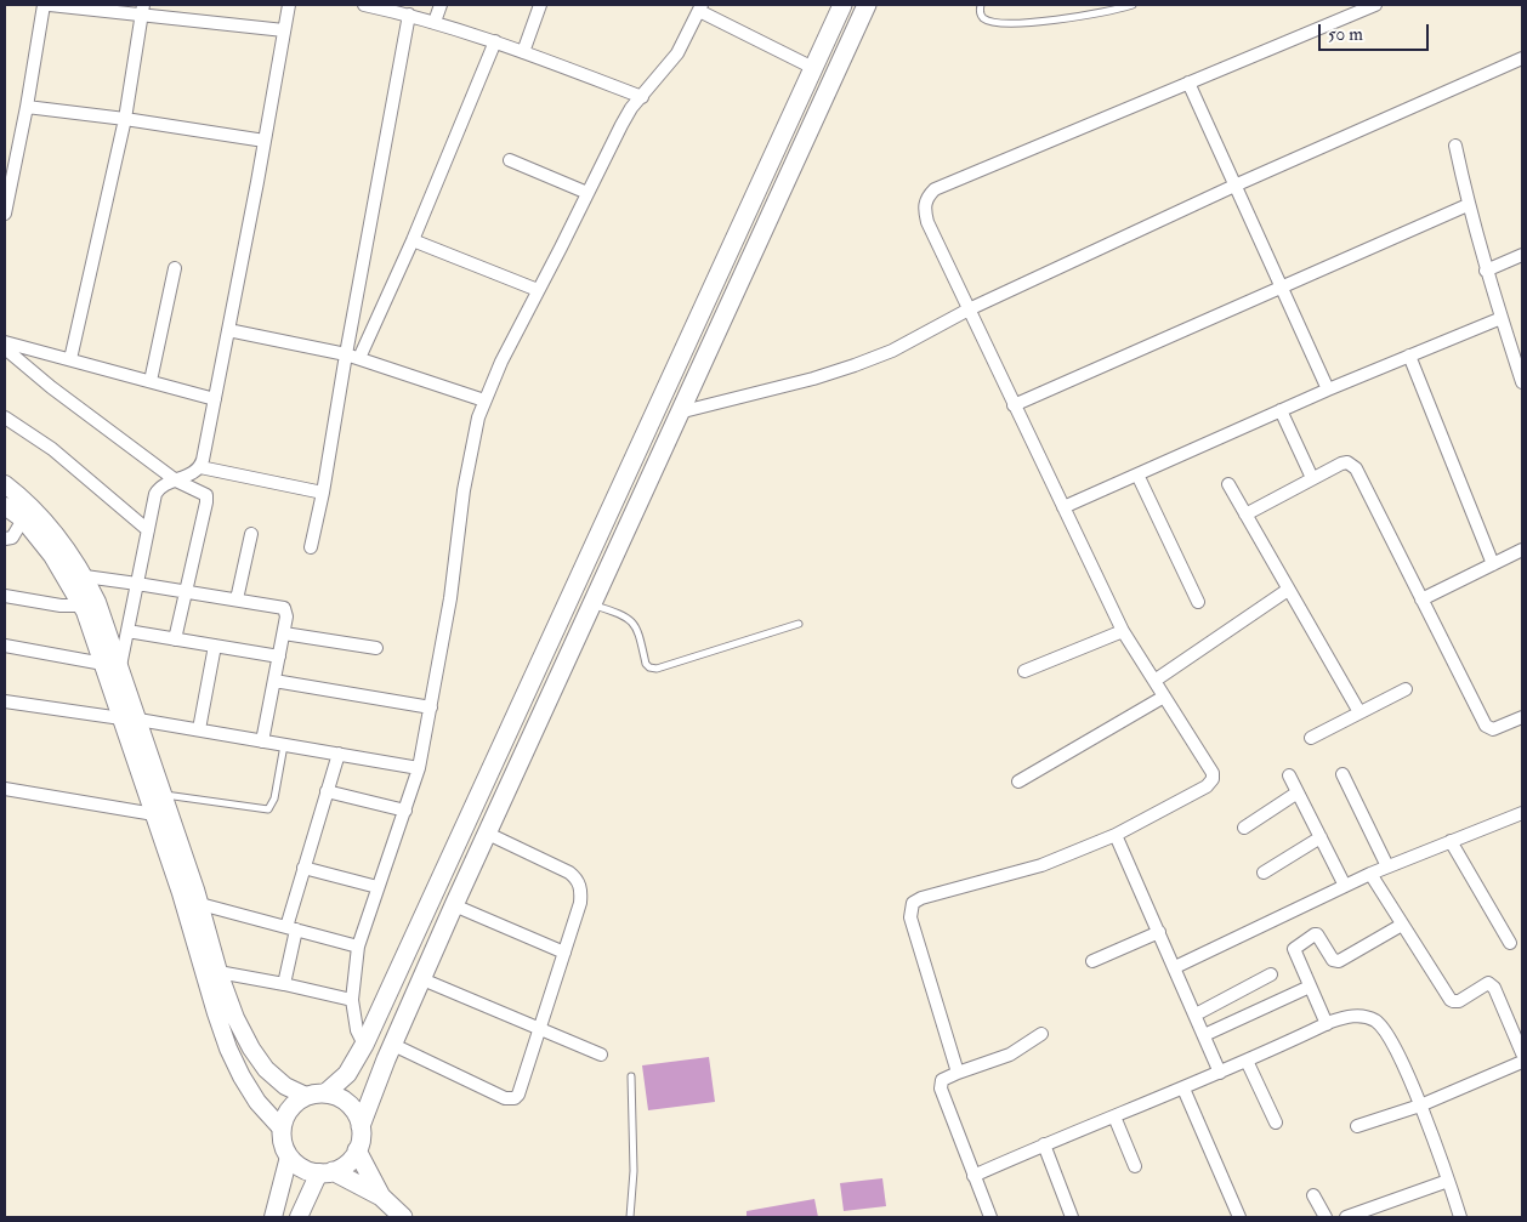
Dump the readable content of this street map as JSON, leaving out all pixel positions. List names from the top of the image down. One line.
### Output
{"scale_bar":"50 m"}
